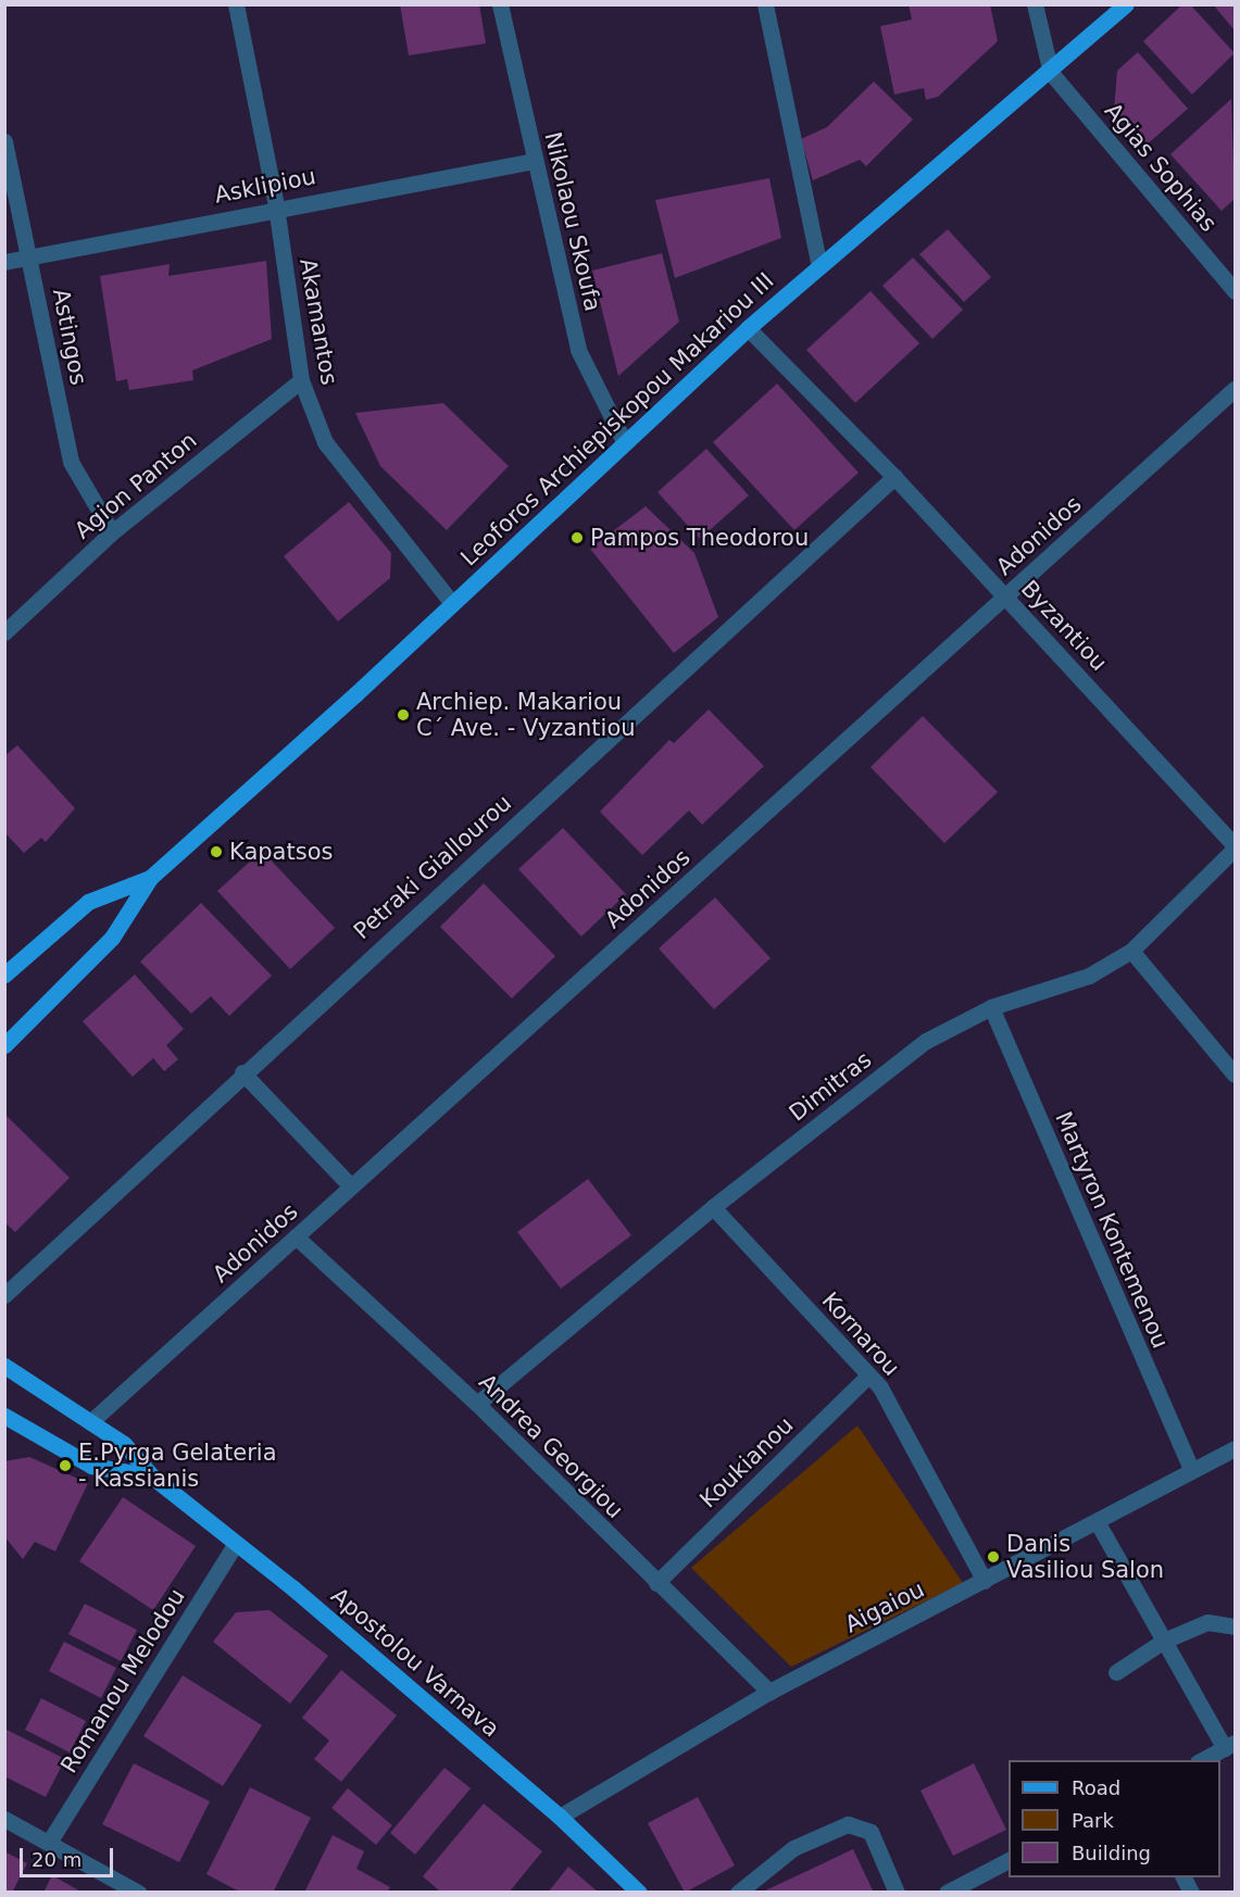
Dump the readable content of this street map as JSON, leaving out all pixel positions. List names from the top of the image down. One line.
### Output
{"streets":{"main road":["Leoforos Archiepiskopou Makariou III","Apostolou Varnava"],"street":["Agias Sophias","Asklipiou","Nikolaou Skoufa","Akamantos","Astingos","Agion Panton","Adonidos","Byzantiou","Petraki Giallourou","Dimitras","Martyron Kontemenou","Kornarou","Andrea Georgiou","Koukianou","Aigaiou","Romanou Melodou"]},"crossings":[["Agias Sophias","Leoforos Archiepiskopou Makariou III"],["Asklipiou","Nikolaou Skoufa"],["Asklipiou","Akamantos"],["Asklipiou","Astingos"],["Nikolaou Skoufa","Leoforos Archiepiskopou Makariou III"],["Akamantos","Leoforos Archiepiskopou Makariou III"],["Akamantos","Agion Panton"],["Astingos","Agion Panton"],["Leoforos Archiepiskopou Makariou III","Byzantiou"],["Adonidos","Byzantiou"],["Adonidos","Andrea Georgiou"],["Adonidos","Apostolou Varnava"],["Byzantiou","Petraki Giallourou"],["Byzantiou","Dimitras"],["Dimitras","Martyron Kontemenou"],["Dimitras","Kornarou"],["Dimitras","Andrea Georgiou"],["Martyron Kontemenou","Aigaiou"],["Kornarou","Koukianou"],["Kornarou","Aigaiou"],["Andrea Georgiou","Koukianou"],["Andrea Georgiou","Aigaiou"],["Aigaiou","Apostolou Varnava"],["Apostolou Varnava","Romanou Melodou"]],"places":["Pampos Theodorou","Archiep. Makariou C´ Ave. - Vyzantiou","Kapatsos","E.Pyrga Gelateria - Kassianis","Danis Vasiliou Salon"],"legend":["Road","Park","Building"],"scale_bar":"20 m"}
